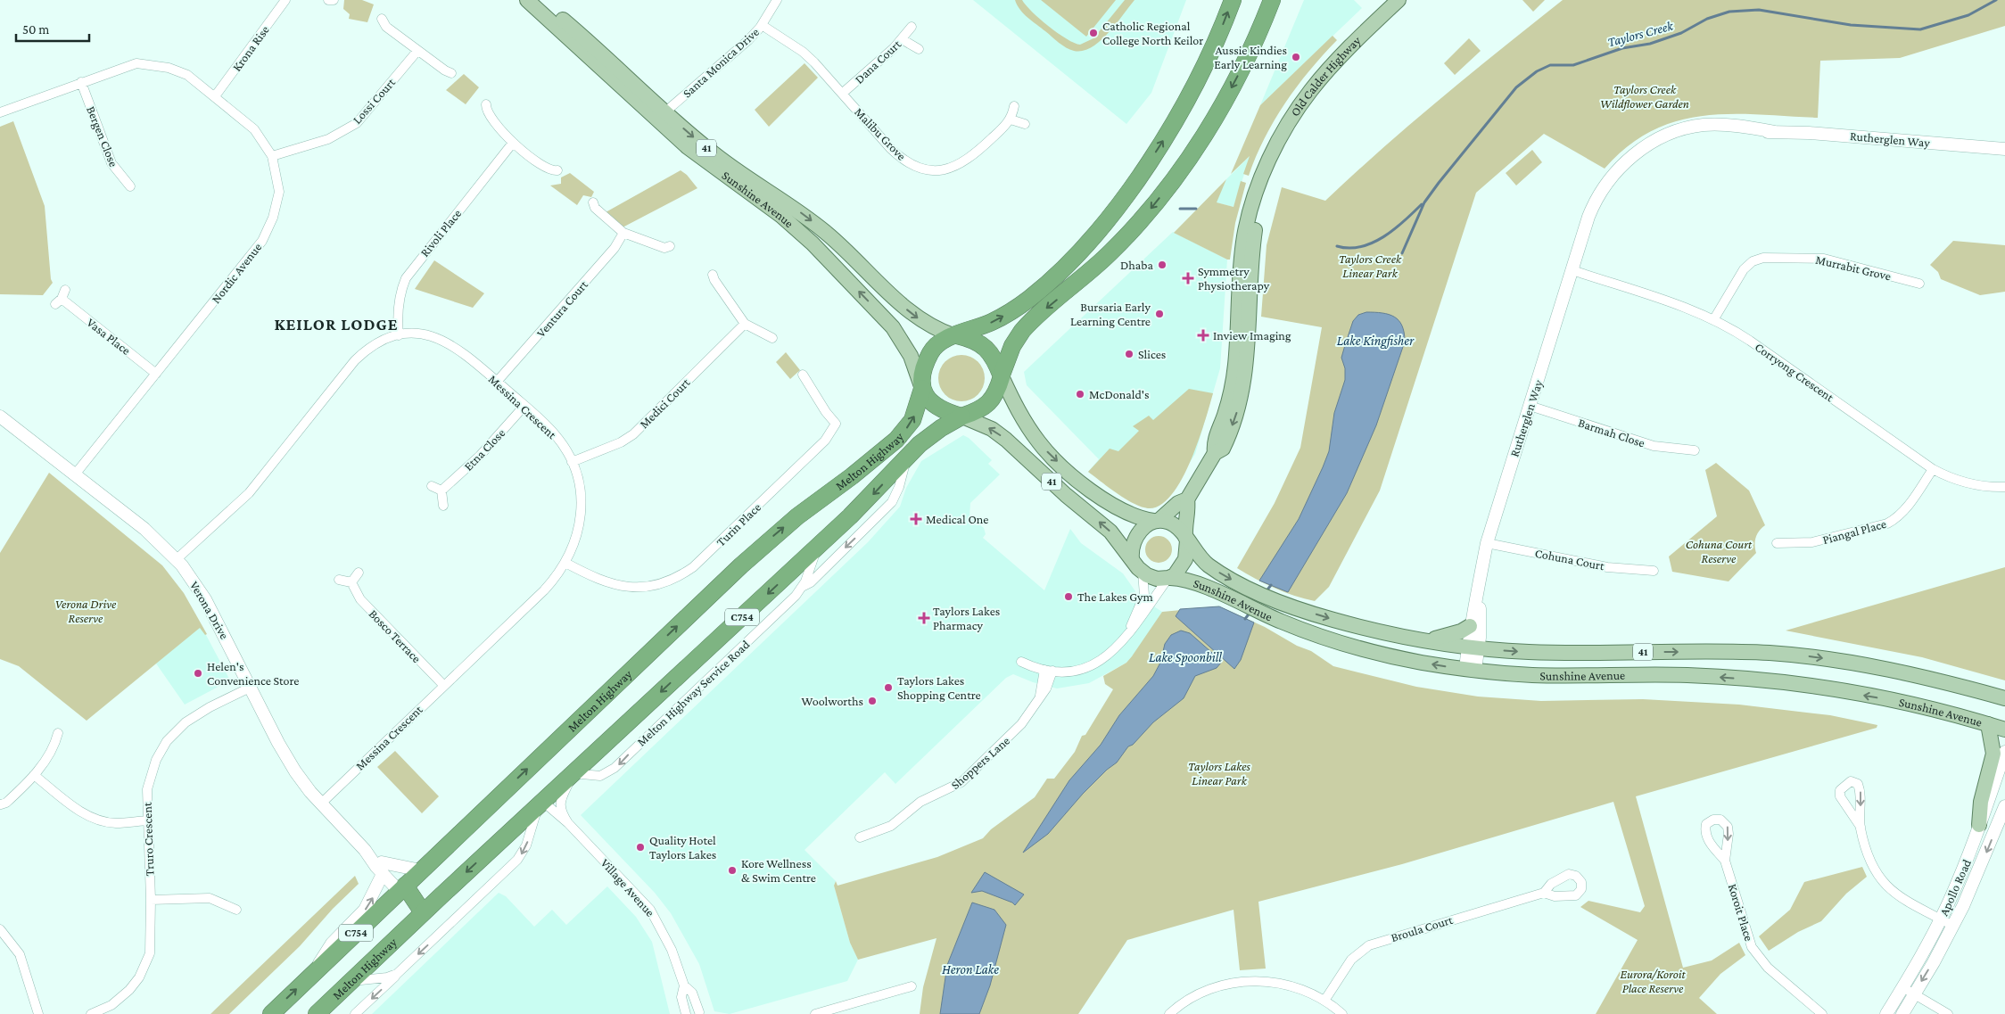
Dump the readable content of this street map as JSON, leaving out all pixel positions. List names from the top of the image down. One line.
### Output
{"streets":{"highway":["41","Melton Highway","C754"],"main road":["Old Calder Highway","Sunshine Avenue"],"street":["Krona Rise","Dana Court","Santa Monica Drive","Lossi Court","Malibu Grove","Bergen Close","Rutherglen Way","Rivoli Place","Murrabit Grove","Nordic Avenue","Ventura Court","Vasa Place","Corryong Crescent","Medici Court","Messina Crescent","Barmah Close","Etna Close","Turin Place","Piangal Place","Cohuna Court","Verona Drive","Bosco Terrace","Melton Highway Service Road","Shoppers Lane","Truro Crescent","Village Avenue","Apollo Road","Koroit Place","Broula Court"]},"crossings":[["Krona Rise","Nordic Avenue"],["Dana Court","Malibu Grove"],["Santa Monica Drive","Malibu Grove"],["Santa Monica Drive","Sunshine Avenue"],["Old Calder Highway","41"],["Old Calder Highway","Sunshine Avenue"],["Lossi Court","Nordic Avenue"],["Bergen Close","Nordic Avenue"],["Rutherglen Way","Sunshine Avenue"],["Rutherglen Way","Corryong Crescent"],["Rutherglen Way","Barmah Close"],["Rutherglen Way","Cohuna Court"],["41","Sunshine Avenue"],["41","Melton Highway"],["Sunshine Avenue","Melton Highway"],["Rivoli Place","Messina Crescent"],["Murrabit Grove","Corryong Crescent"],["Nordic Avenue","Vasa Place"],["Nordic Avenue","Verona Drive"],["Ventura Court","Messina Crescent"],["Corryong Crescent","Piangal Place"],["Medici Court","Messina Crescent"],["Messina Crescent","Etna Close"],["Messina Crescent","Turin Place"],["Messina Crescent","Verona Drive"],["Messina Crescent","Bosco Terrace"],["Melton Highway","Verona Drive"],["Melton Highway","Melton Highway Service Road"],["Melton Highway","Village Avenue"],["Verona Drive","Truro Crescent"],["Melton Highway Service Road","Village Avenue"]],"one_way":["Melton Highway Service Road"],"districts":["KEILOR LODGE"],"water":["Taylors Creek","Lake Kingfisher","Lake Spoonbill","Heron Lake"],"parks":["Taylors Creek Wildflower Garden","Taylors Creek Linear Park","Cohuna Court Reserve","Verona Drive Reserve","Taylors Lakes Linear Park","Eurora/Koroit Place Reserve"],"places":{"other":["Catholic Regional College North Keilor","Aussie Kindies Early Learning","Dhaba","Bursaria Early Learning Centre","Slices","McDonald's","The Lakes Gym","Helen's Convenience Store","Taylors Lakes Shopping Centre","Woolworths","Quality Hotel Taylors Lakes","Kore Wellness & Swim Centre"],"health":["Symmetry Physiotherapy","Inview Imaging","Medical One","Taylors Lakes Pharmacy"]},"scale_bar":"50 m"}
